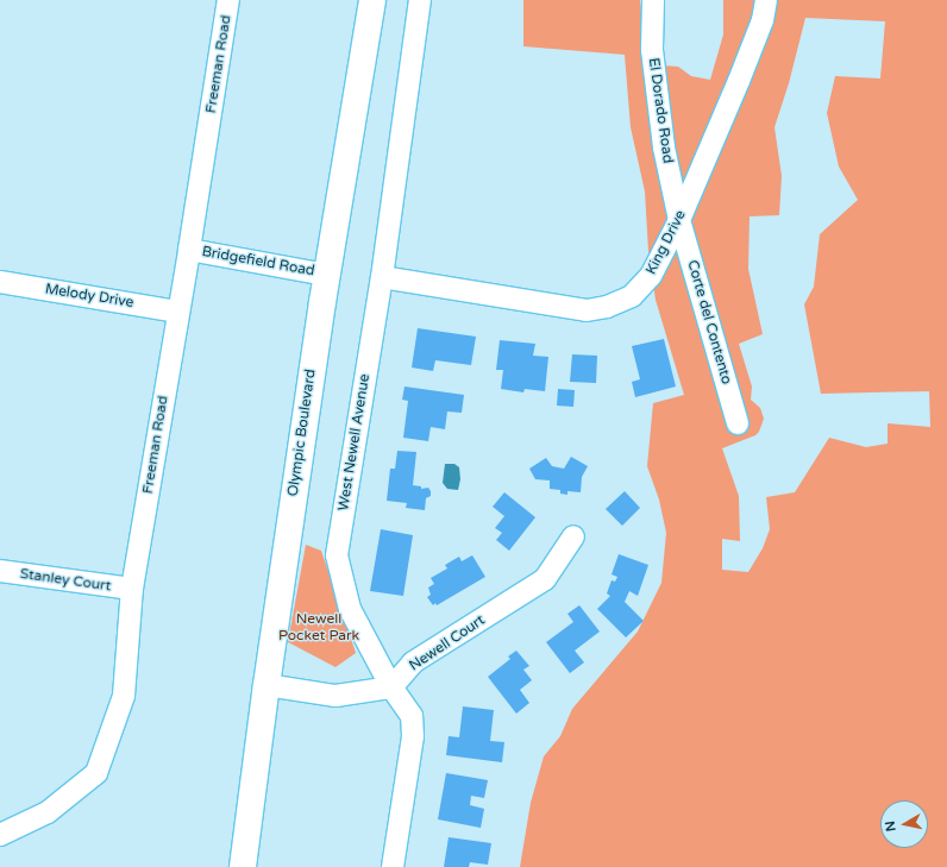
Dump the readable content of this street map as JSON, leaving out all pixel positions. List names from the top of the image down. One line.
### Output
{"streets":{"main road":["Olympic Boulevard"],"street":["Freeman Road","El Dorado Road","King Drive","Bridgefield Road","Melody Drive","Corte del Contento","West Newell Avenue","Stanley Court","Newell Court"]},"crossings":[["Freeman Road","Bridgefield Road"],["Freeman Road","Melody Drive"],["Freeman Road","Stanley Court"],["El Dorado Road","King Drive"],["El Dorado Road","Corte del Contento"],["King Drive","Corte del Contento"],["King Drive","West Newell Avenue"],["Bridgefield Road","Olympic Boulevard"],["West Newell Avenue","Newell Court"]],"parks":["Newell Pocket Park"],"north":"left"}
